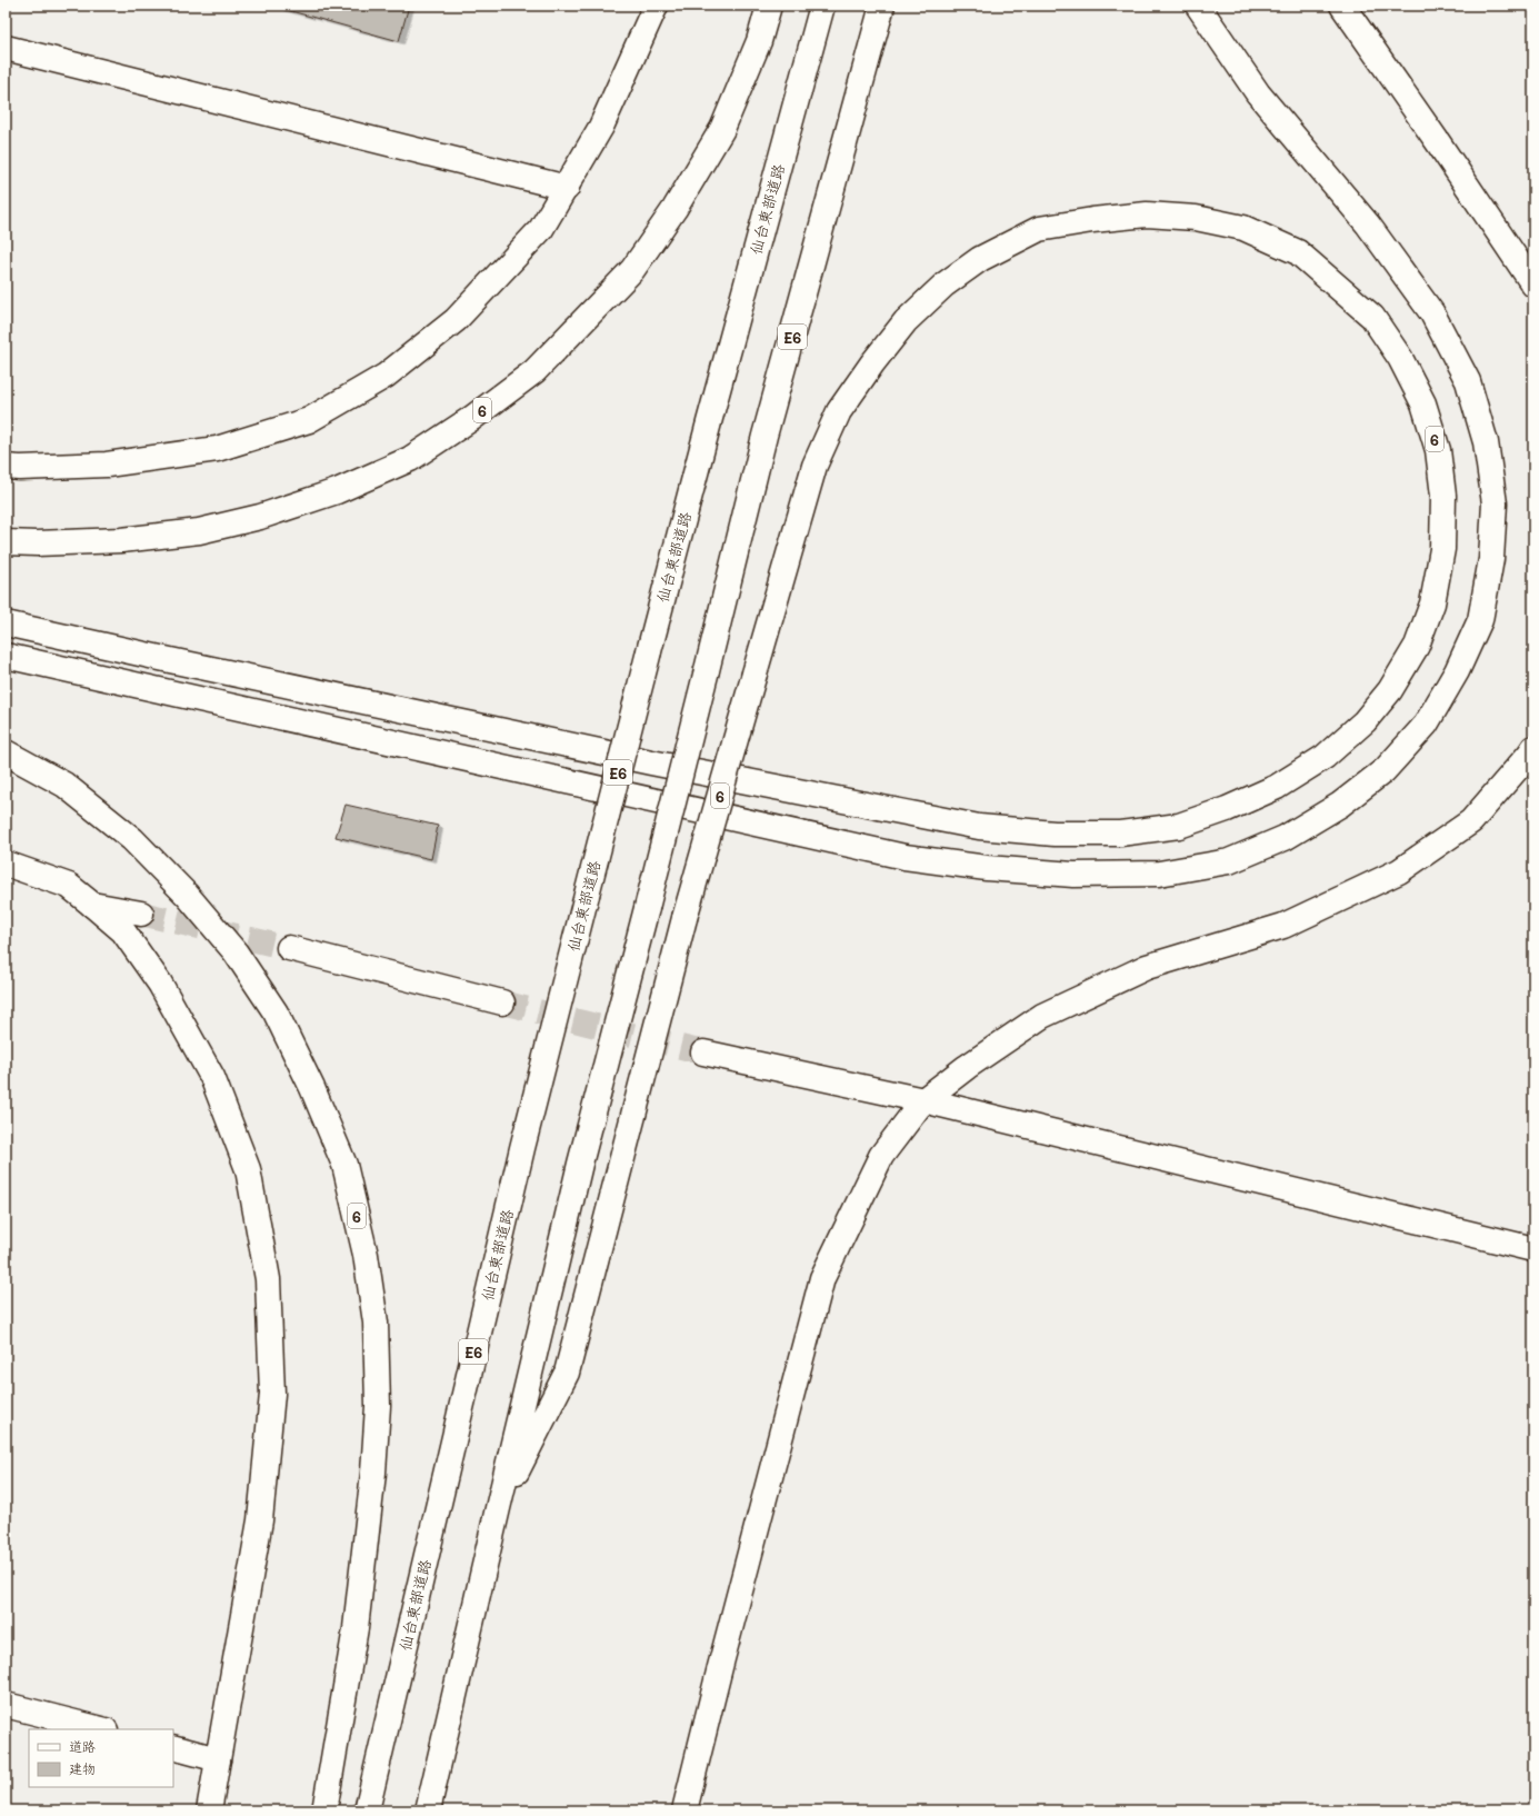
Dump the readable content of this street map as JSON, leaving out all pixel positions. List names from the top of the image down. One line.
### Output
{"streets":{"main road":["仙台東部道路","E6","6"]},"crossings":[["E6","6"]],"legend":["道路","建物"]}
